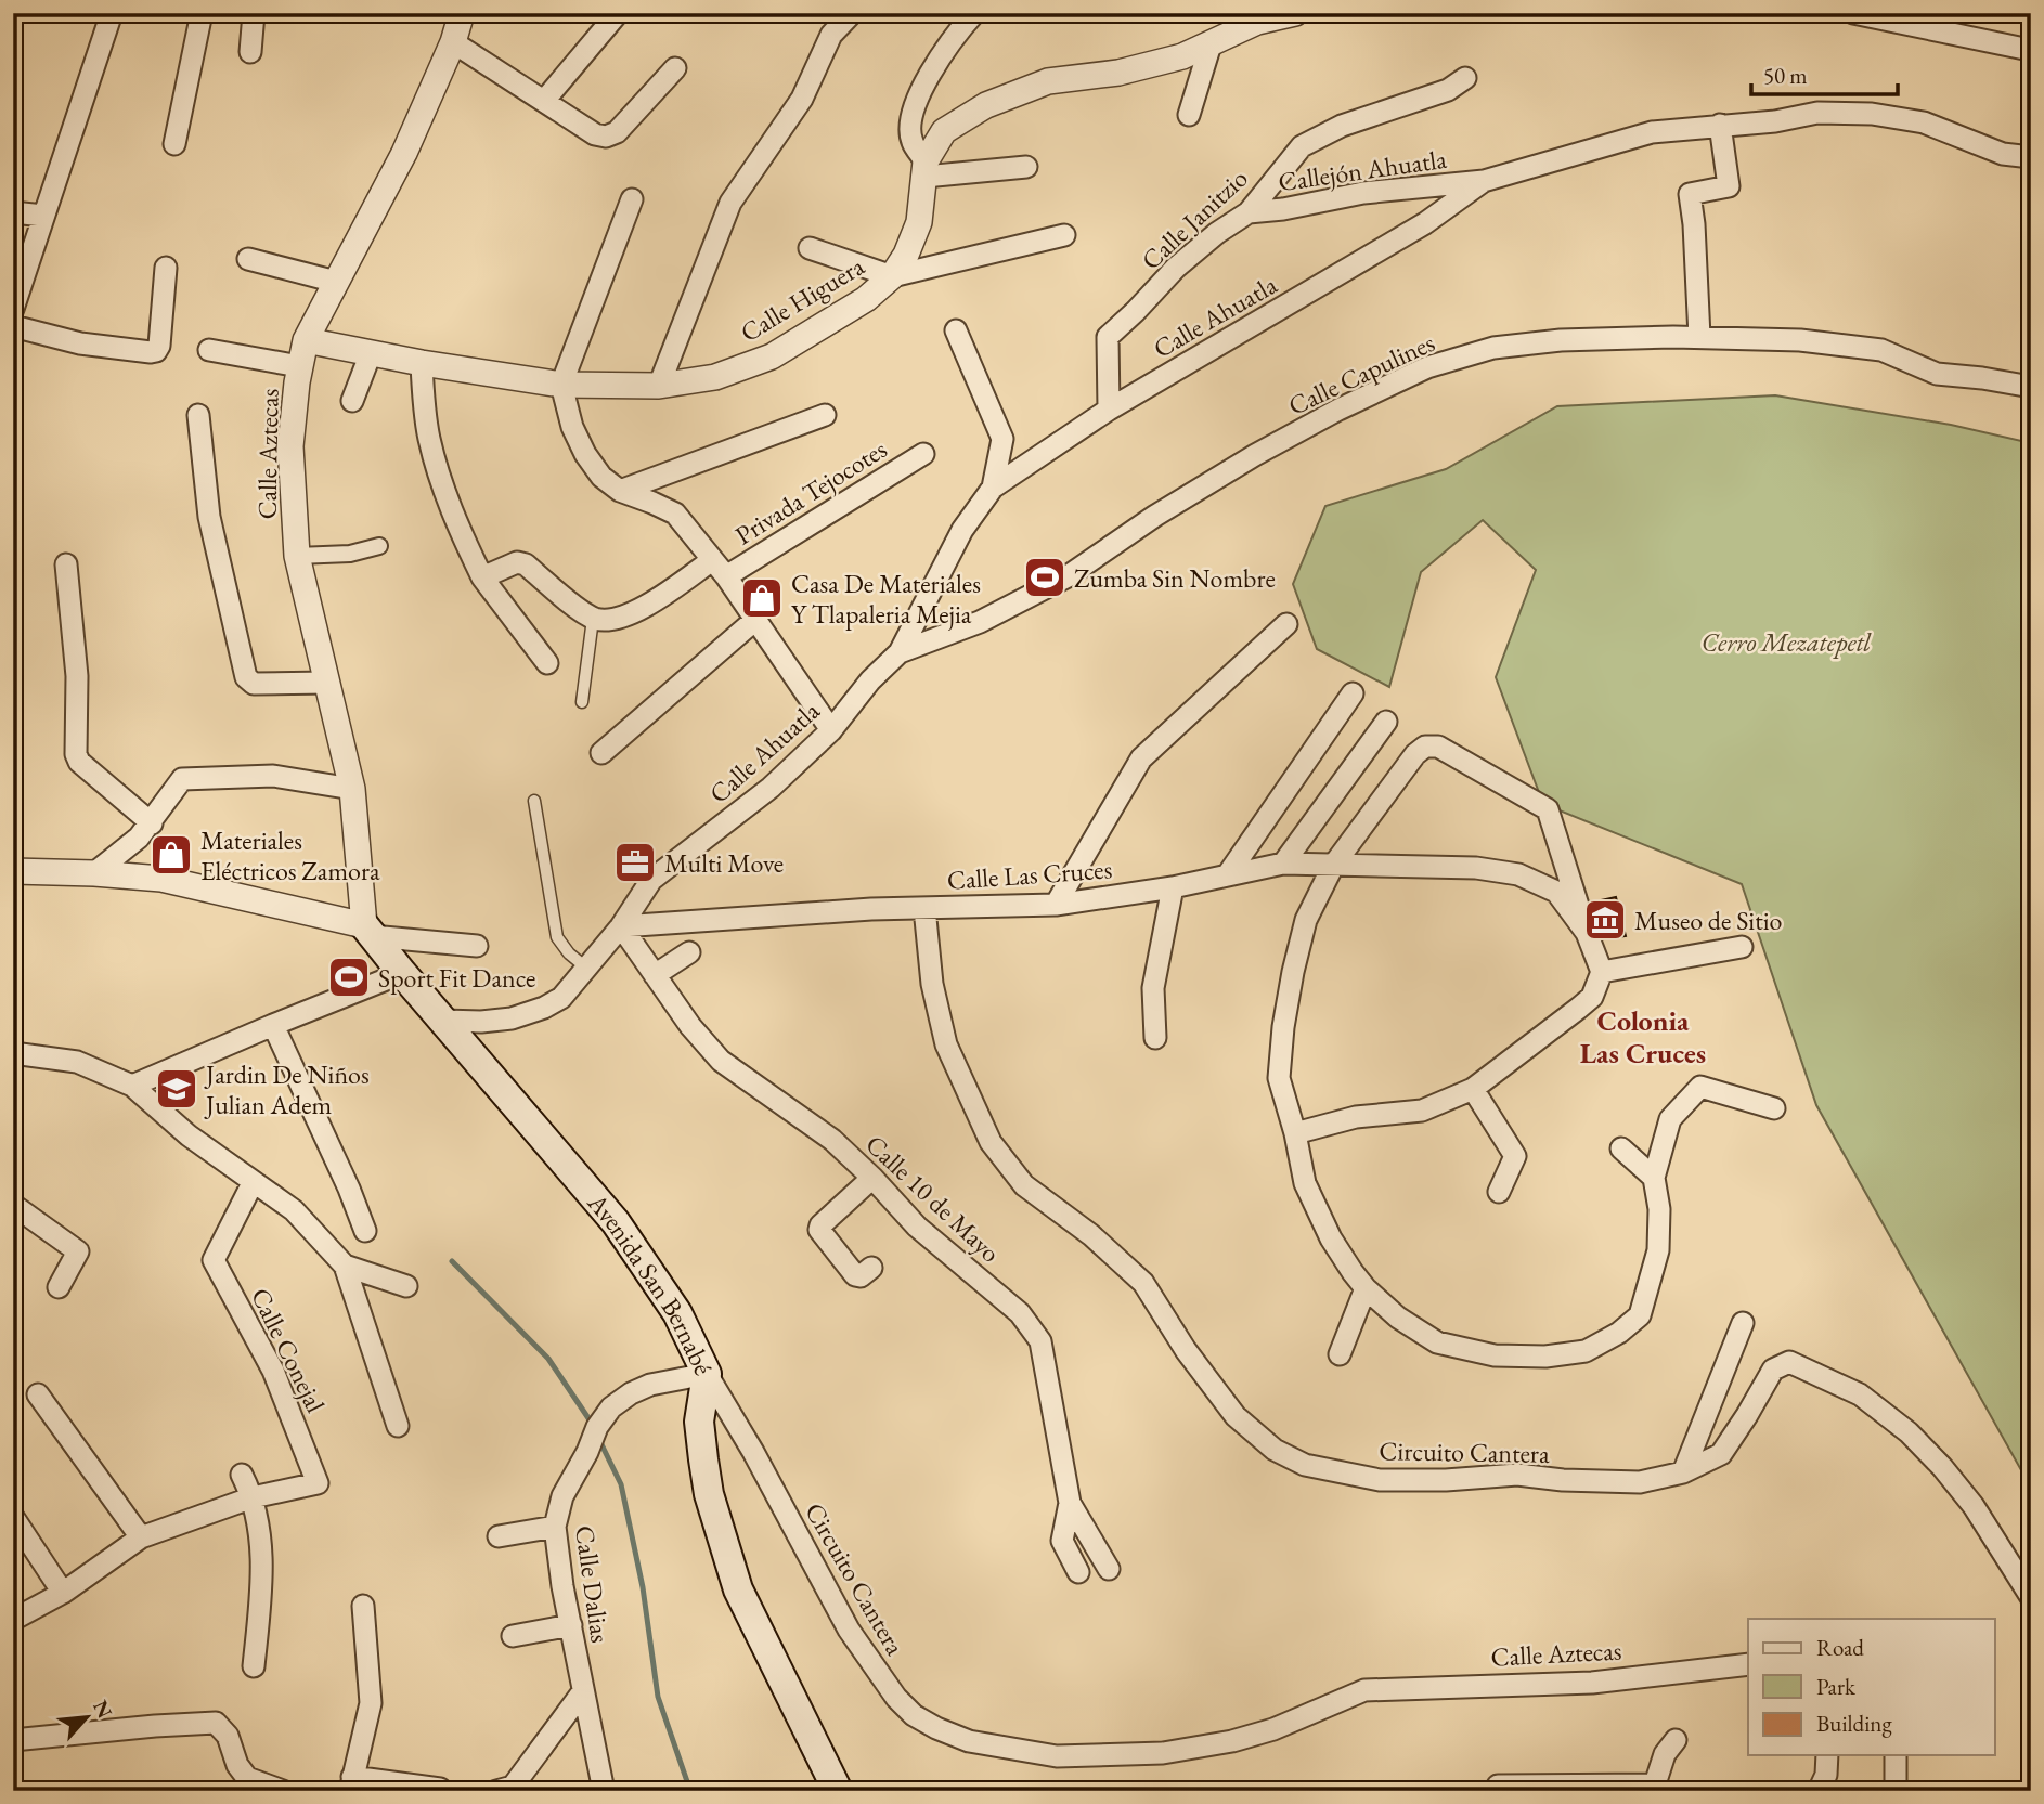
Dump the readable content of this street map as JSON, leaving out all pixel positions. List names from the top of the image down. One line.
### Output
{"streets":{"main road":["Avenida San Bernabé"],"street":["Callejón Ahuatla","Calle Janitzio","Calle Higuera","Calle Ahuatla","Calle Capulines","Calle Aztecas","Privada Tejocotes","Calle Las Cruces","Calle 10 de Mayo","Calle Conejal","Circuito Cantera","Calle Dalias"]},"crossings":[["Callejón Ahuatla","Calle Janitzio"],["Callejón Ahuatla","Calle Ahuatla"],["Calle Janitzio","Calle Ahuatla"],["Calle Higuera","Calle Aztecas"],["Calle Ahuatla","Calle Capulines"],["Calle Ahuatla","Calle Las Cruces"],["Calle Ahuatla","Calle 10 de Mayo"],["Calle Aztecas","Avenida San Bernabé"],["Calle Aztecas","Circuito Cantera"],["Calle Las Cruces","Calle 10 de Mayo"],["Calle Las Cruces","Circuito Cantera"],["Avenida San Bernabé","Circuito Cantera"],["Avenida San Bernabé","Calle Dalias"],["Circuito Cantera","Calle Dalias"]],"districts":["Colonia Las Cruces"],"parks":["Cerro Mezatepetl"],"places":{"sports":["Zumba Sin Nombre","Sport Fit Dance"],"shop":["Casa De Materiales Y Tlapaleria Mejia","Materiales Eléctricos Zamora"],"office":["Multi Move"],"museum":["Museo de Sitio"],"school or university":["Jardin De Niños Julian Adem"]},"legend":["Road","Park","Building"],"scale_bar":"50 m","north":"top right"}
